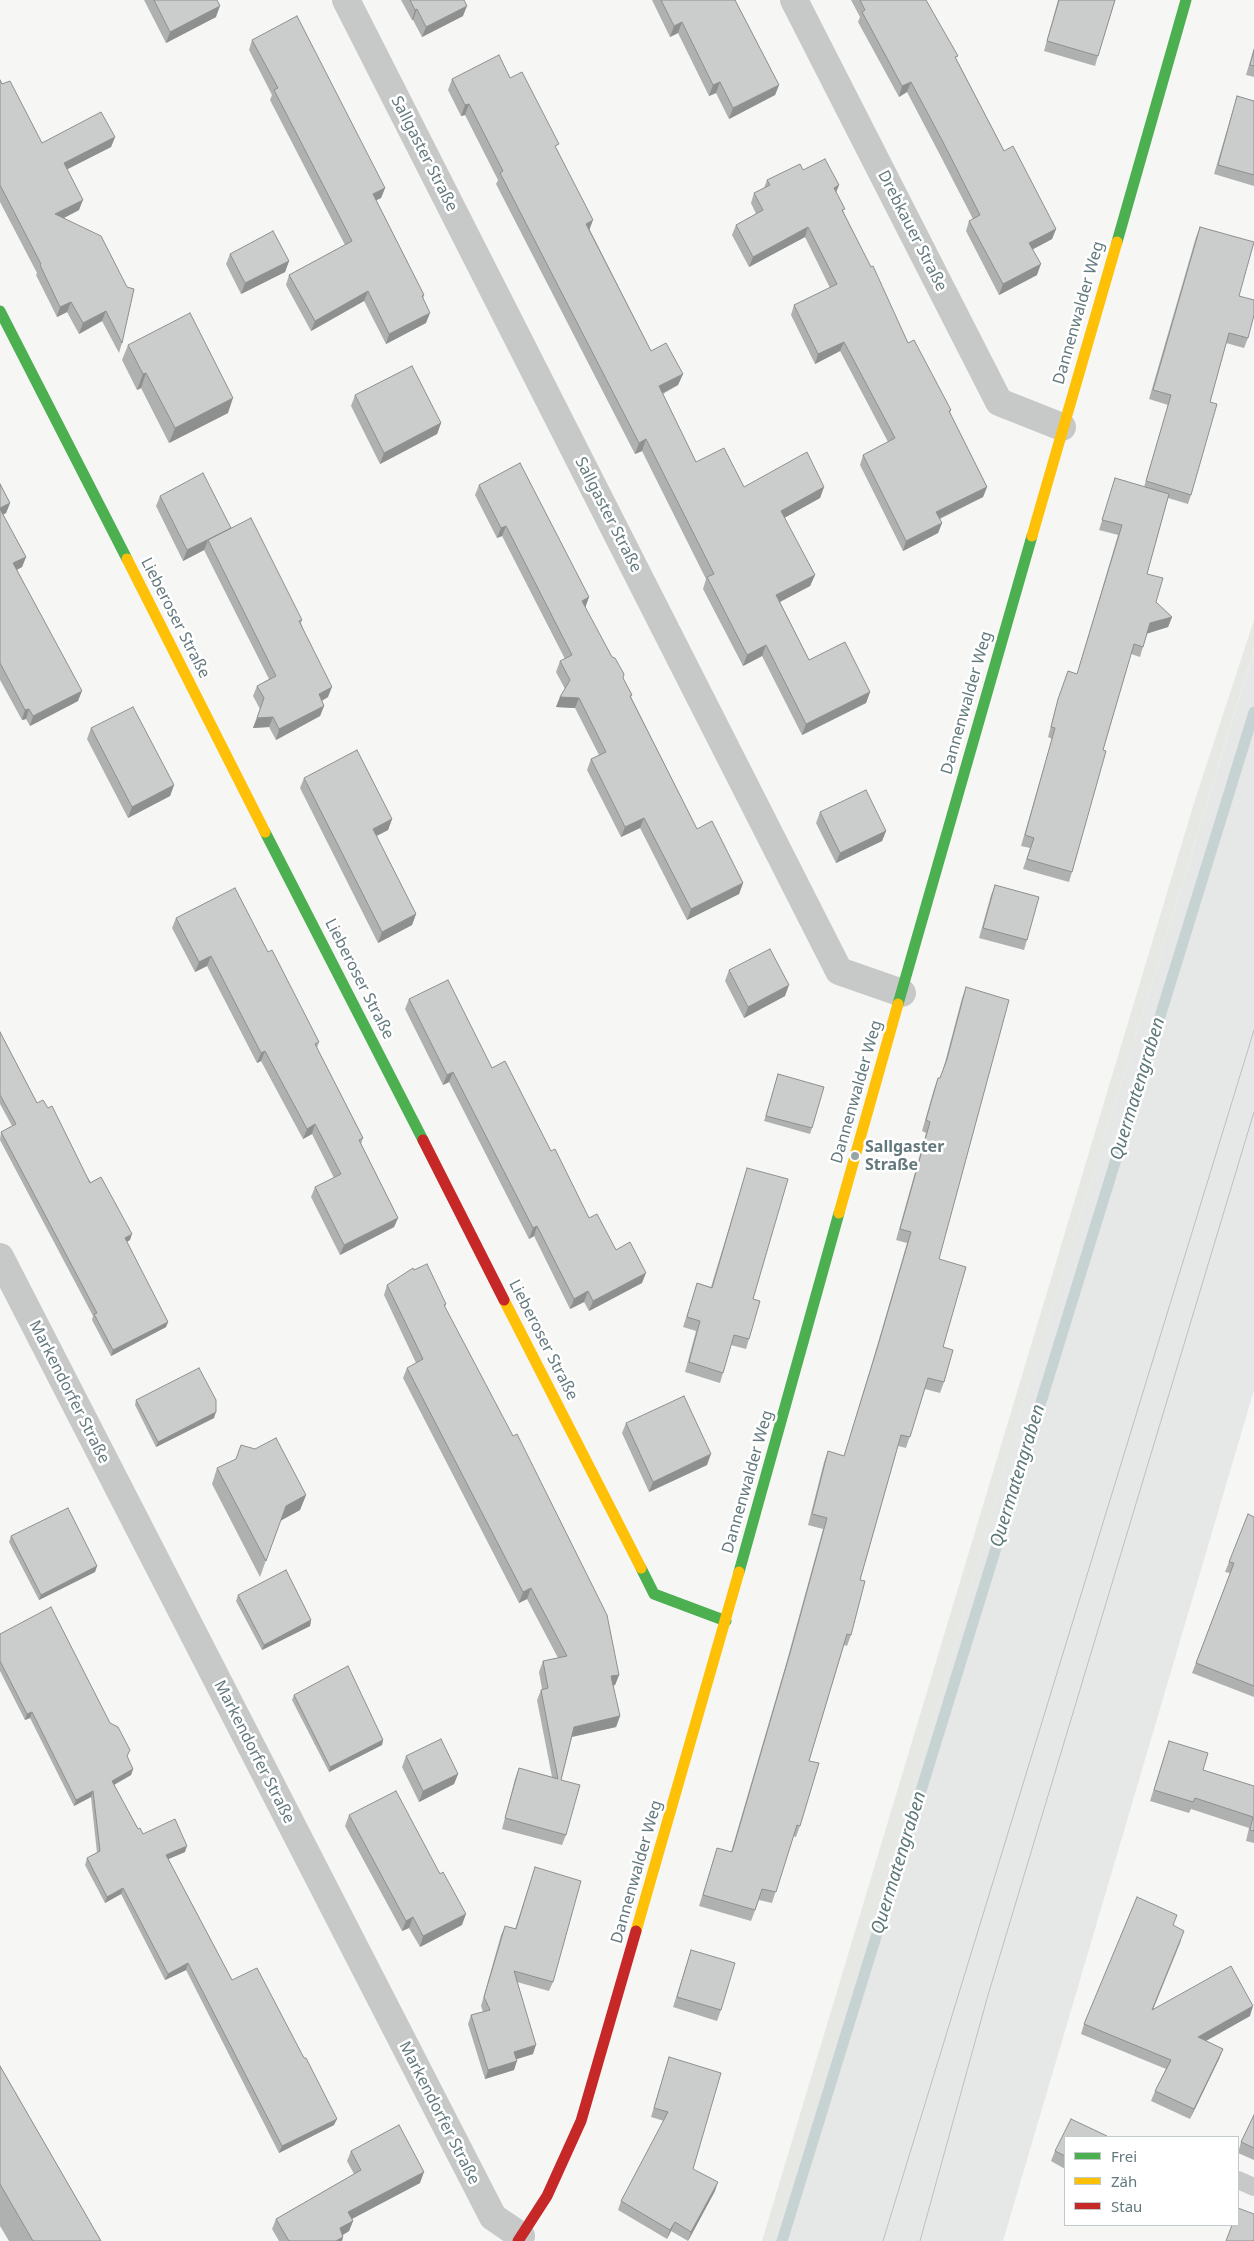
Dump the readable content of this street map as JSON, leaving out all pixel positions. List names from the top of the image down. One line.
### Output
{"streets":{"street":["Sallgaster Straße","Drebkauer Straße","Dannenwalder Weg","Lieberoser Straße","Markendorfer Straße"]},"crossings":[["Sallgaster Straße","Dannenwalder Weg"],["Drebkauer Straße","Dannenwalder Weg"],["Dannenwalder Weg","Lieberoser Straße"],["Dannenwalder Weg","Markendorfer Straße"]],"water":["Quermatengraben"],"places":["Sallgaster Straße"],"legend":["Frei","Zäh","Stau"]}
